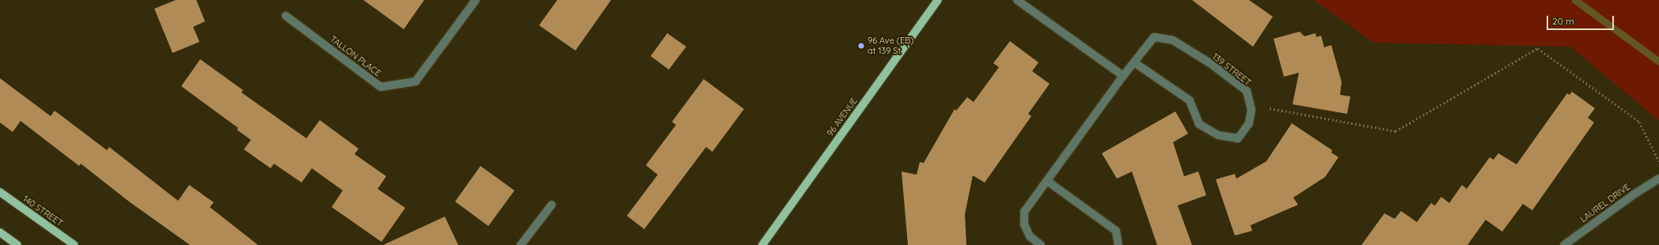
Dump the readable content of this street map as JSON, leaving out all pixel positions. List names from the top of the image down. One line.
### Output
{"streets":{"main road":["96 AVENUE","140 STREET"],"street":["TALLON PLACE","139 STREET","LAUREL DRIVE"]},"places":["96 Ave (EB) at 139 St"],"scale_bar":"20 m"}
